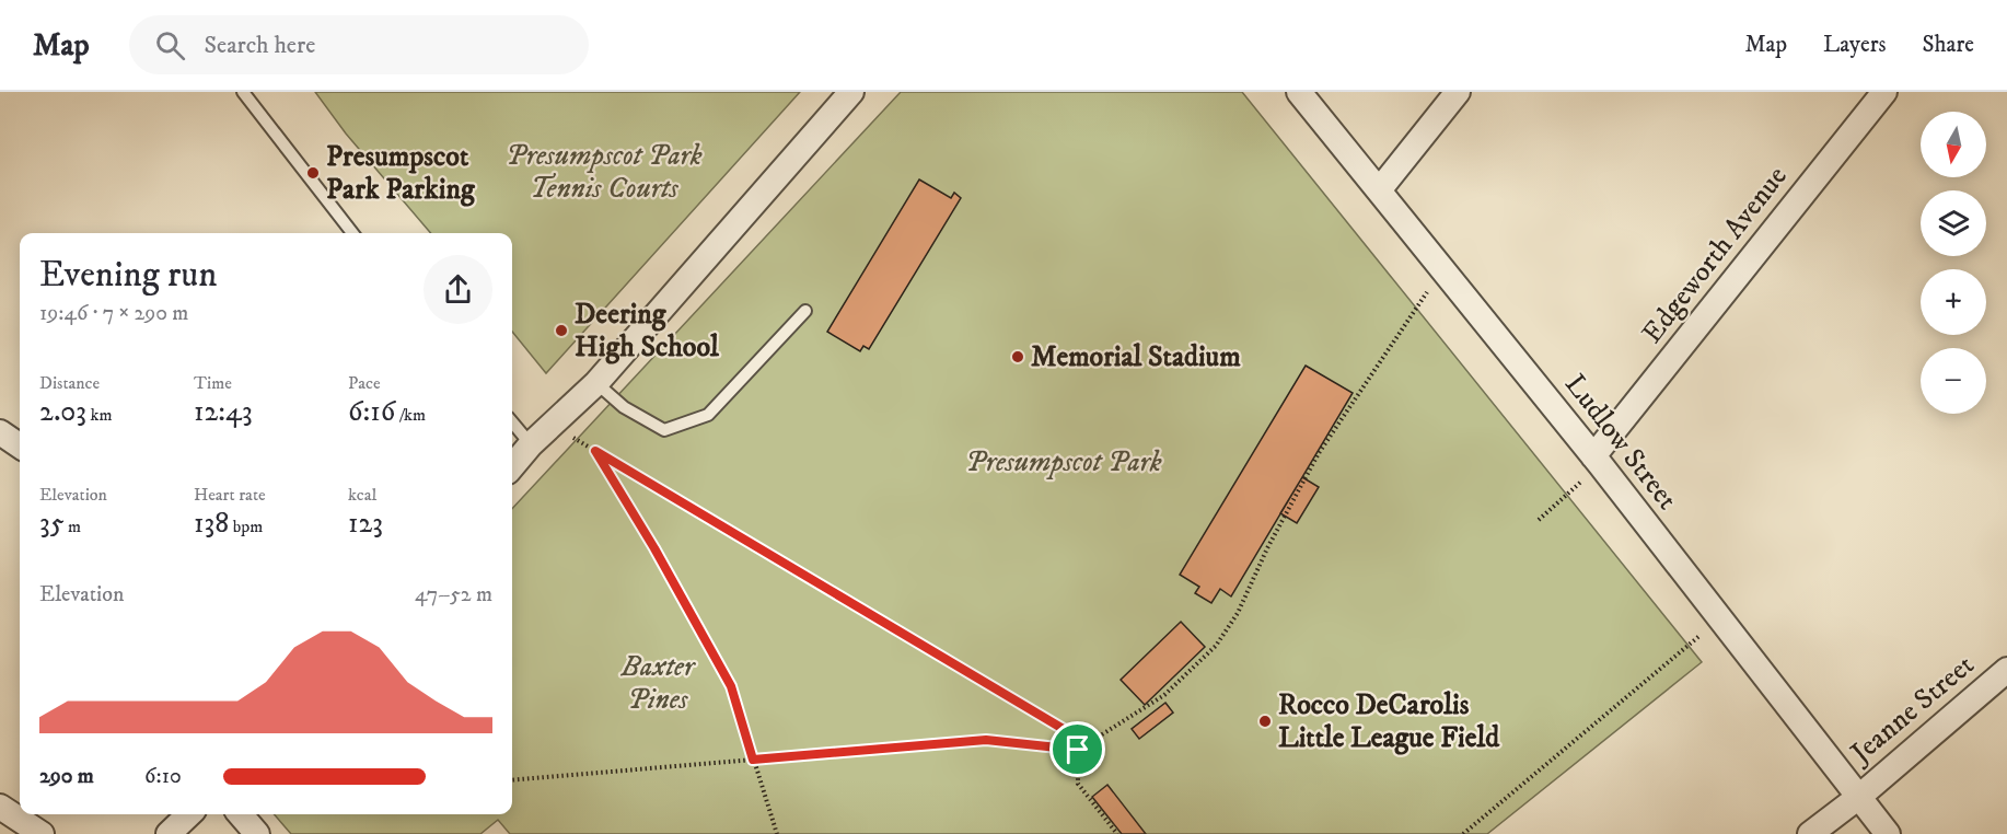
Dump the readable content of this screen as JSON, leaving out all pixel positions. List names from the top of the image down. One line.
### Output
{"streets":{"street":["Edgeworth Avenue","Ludlow Street","Jeanne Street"]},"crossings":[["Edgeworth Avenue","Ludlow Street"],["Ludlow Street","Jeanne Street"]],"parks":["Presumpscot Park Tennis Courts","Presumpscot Park","Baxter Pines"],"places":["Presumpscot Park Parking","Deering High School","Memorial Stadium","Rocco DeCarolis Little League Field"],"north":"bottom","page":{"header":"Map","search":"Search here","nav":["Map","Layers","Share"],"map_buttons":["+","−"],"heading":["Evening run","19:46 · 7 × 290 m"],"stats":[["Distance","2.03 km"],["Time","12:43"],["Pace","6:16 /km"],["Elevation","35 m"],["Heart rate","138 bpm"],["kcal","123"]],"chart":["Elevation","47–52 m"],"list":[{"name":"290 m","note":"6:10"}]}}
